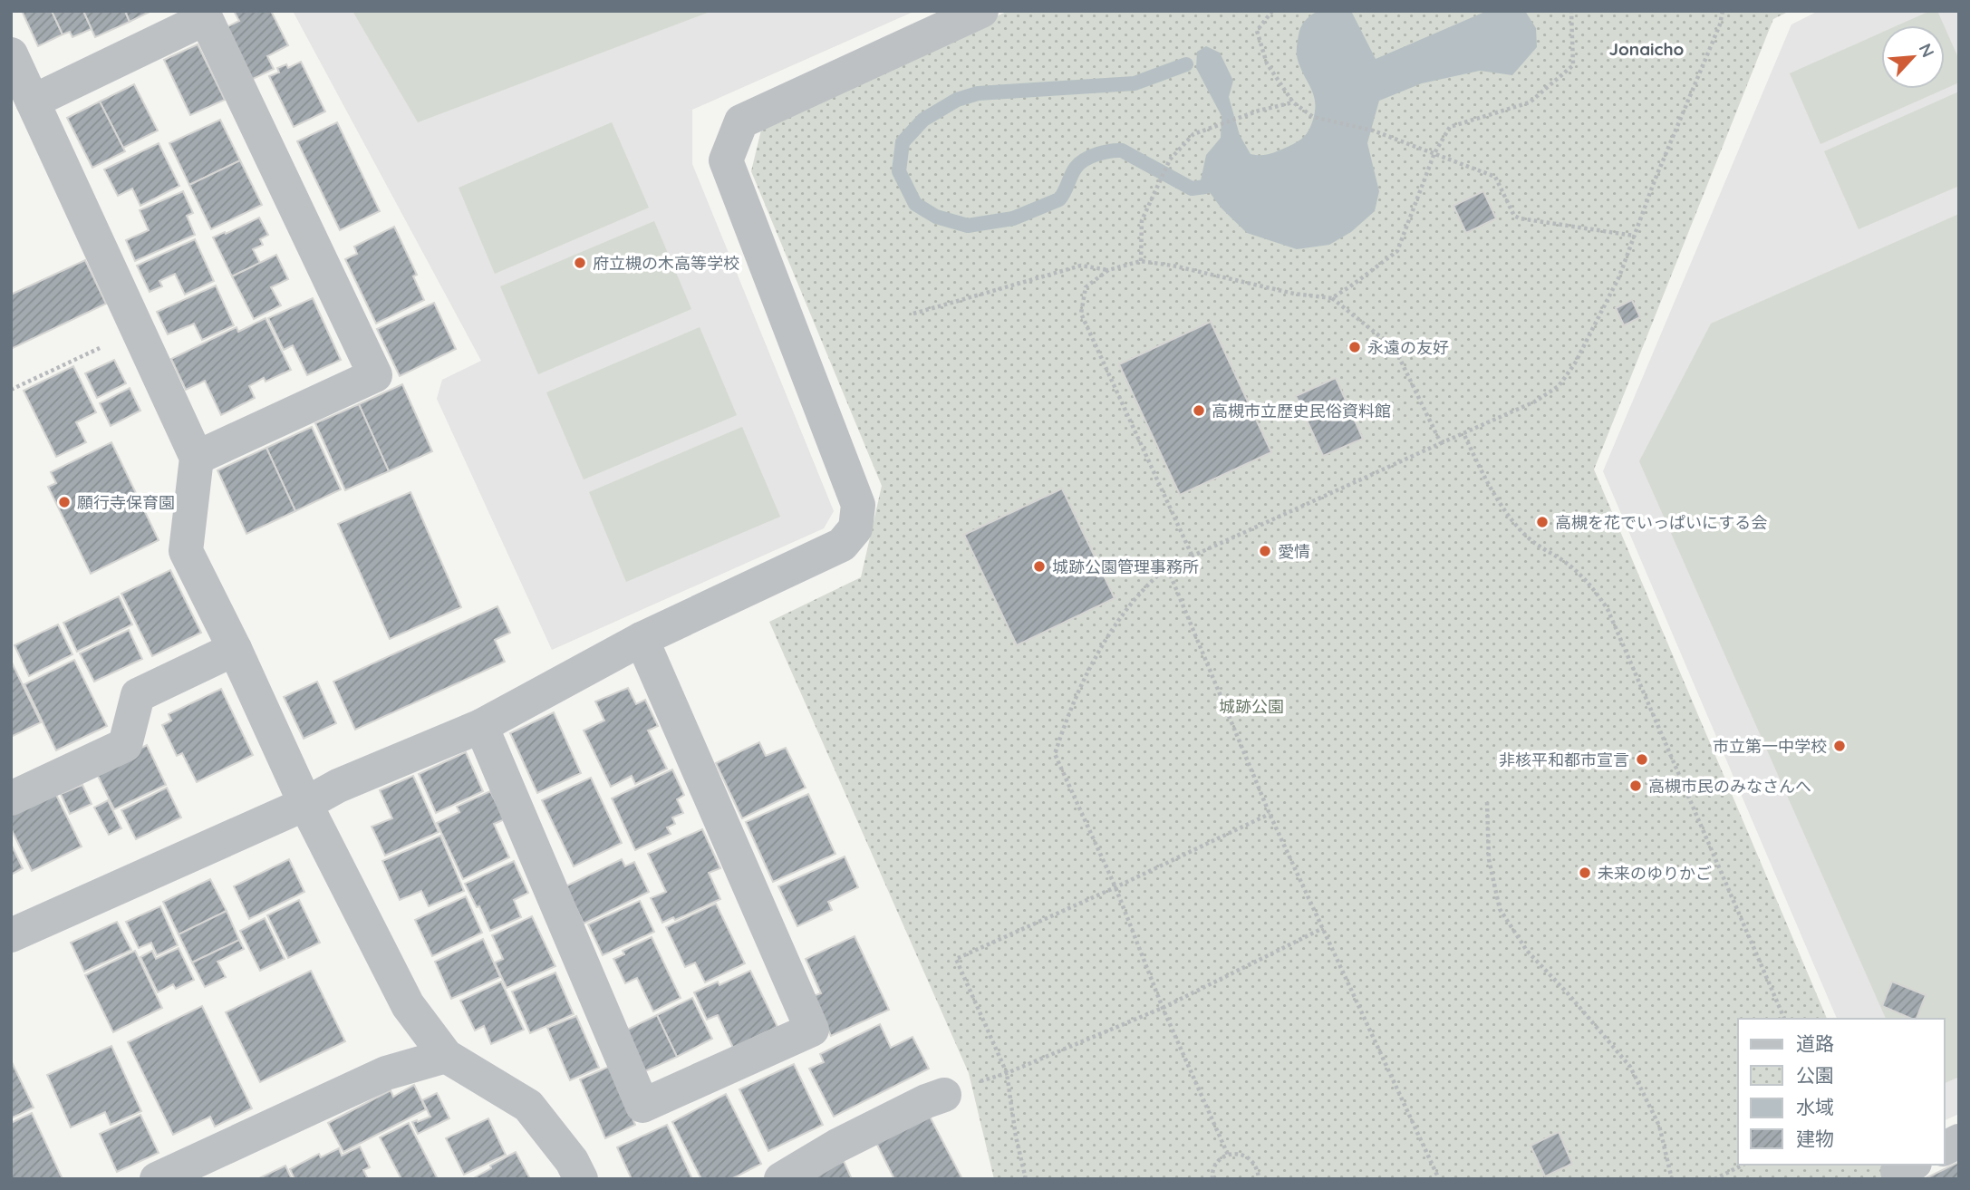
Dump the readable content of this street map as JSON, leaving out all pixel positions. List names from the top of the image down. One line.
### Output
{"districts":["Jonaicho"],"parks":["城跡公園"],"places":["府立槻の木高等学校","永遠の友好","高槻市立歴史民俗資料館","願行寺保育園","高槻を花でいっぱいにする会","愛情","城跡公園管理事務所","市立第一中学校","非核平和都市宣言","高槻市民のみなさんへ","未来のゆりかご"],"legend":["道路","公園","水域","建物"],"north":"top right"}
